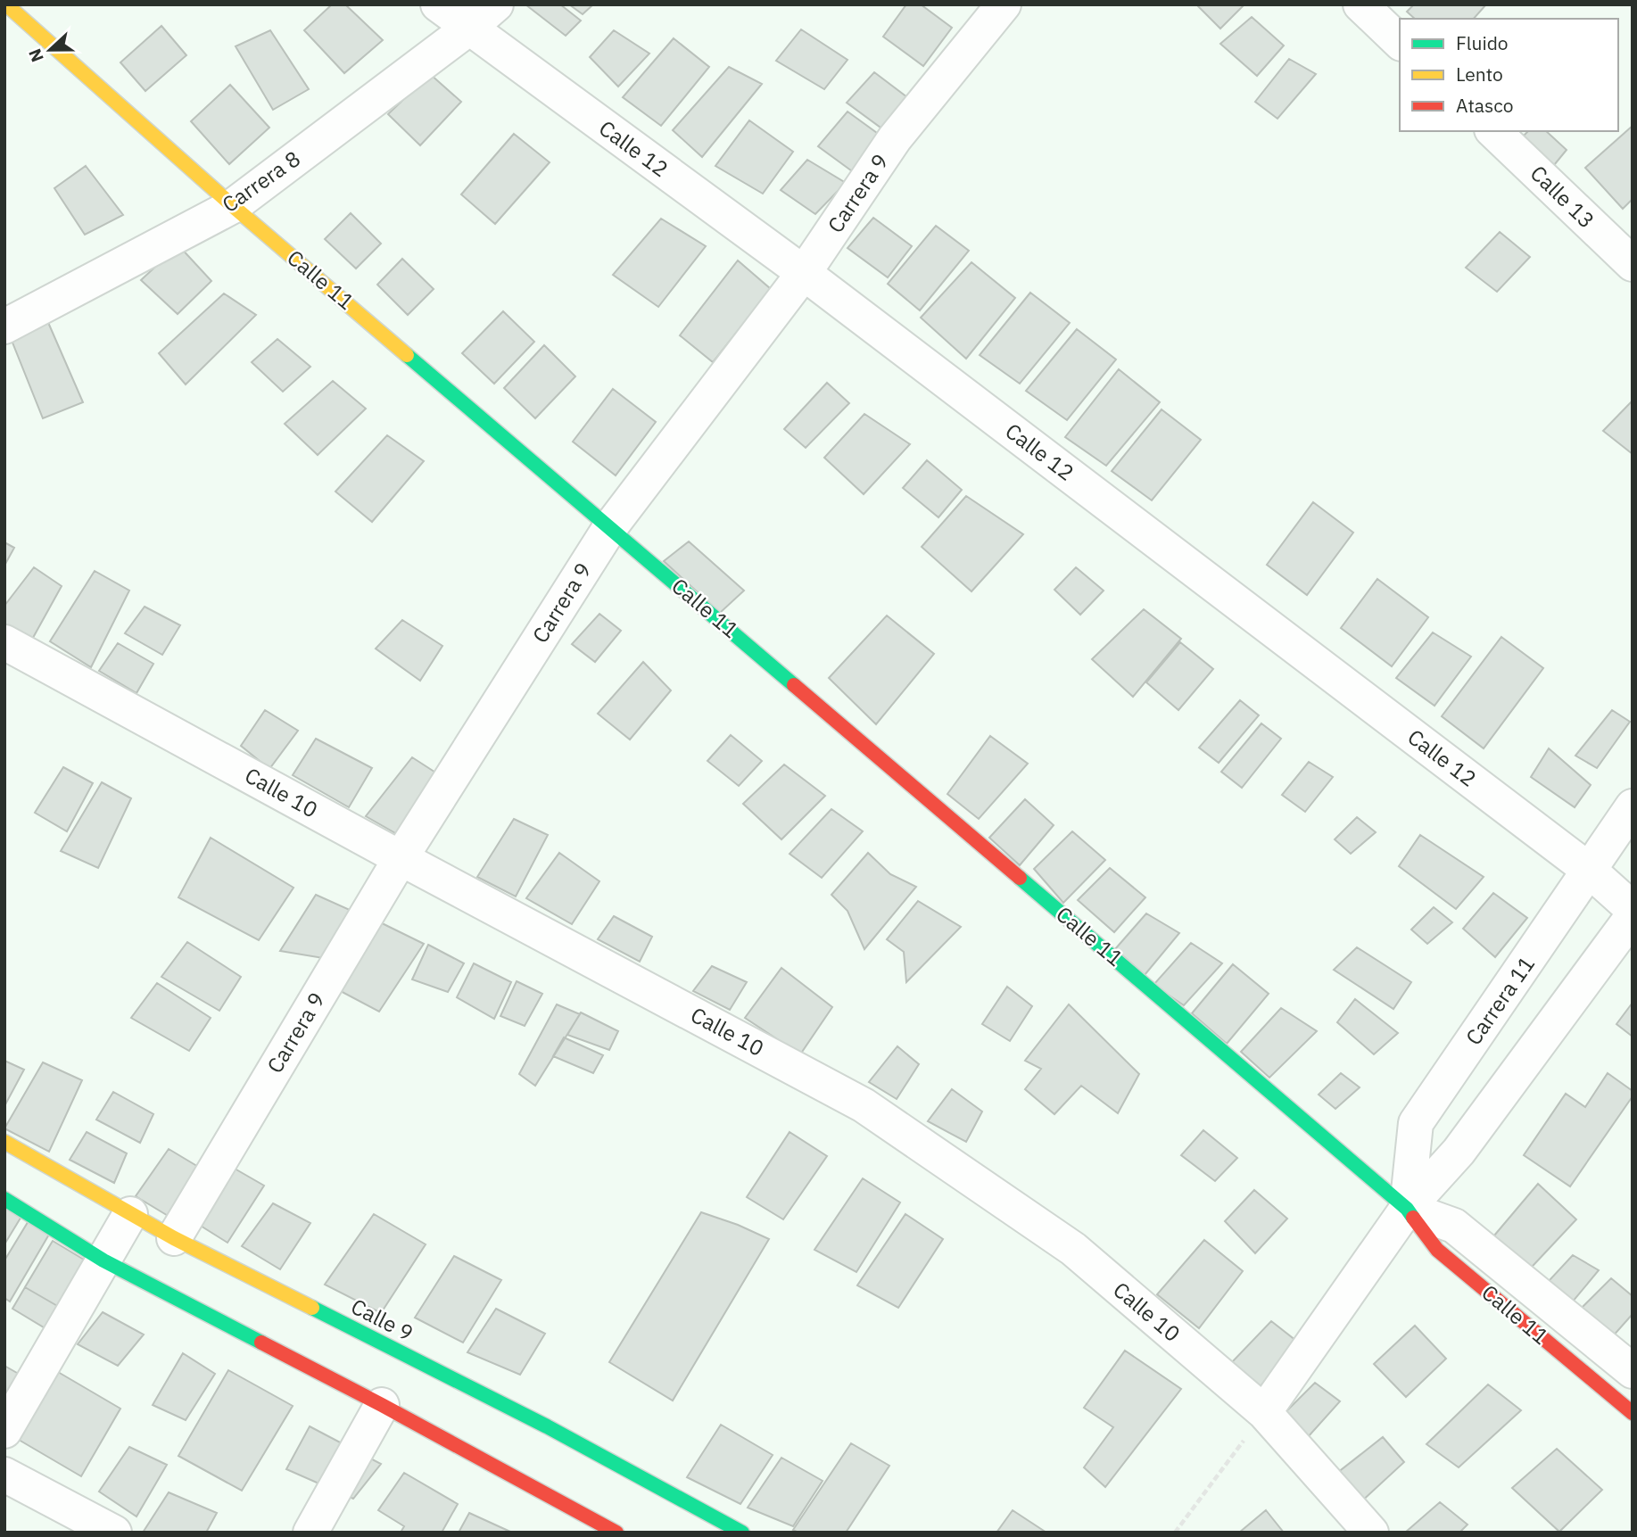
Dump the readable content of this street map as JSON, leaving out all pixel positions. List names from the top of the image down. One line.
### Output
{"streets":{"street":["Calle 12","Carrera 8","Carrera 9","Calle 13","Calle 11","Calle 10","Carrera 11","Calle 9"]},"crossings":[["Calle 12","Carrera 8"],["Calle 12","Carrera 9"],["Calle 12","Carrera 11"],["Carrera 8","Calle 11"],["Carrera 9","Calle 11"],["Carrera 9","Calle 10"],["Carrera 9","Calle 9"],["Calle 11","Carrera 11"],["Calle 10","Carrera 11"]],"legend":["Fluido","Lento","Atasco"],"north":"left"}
